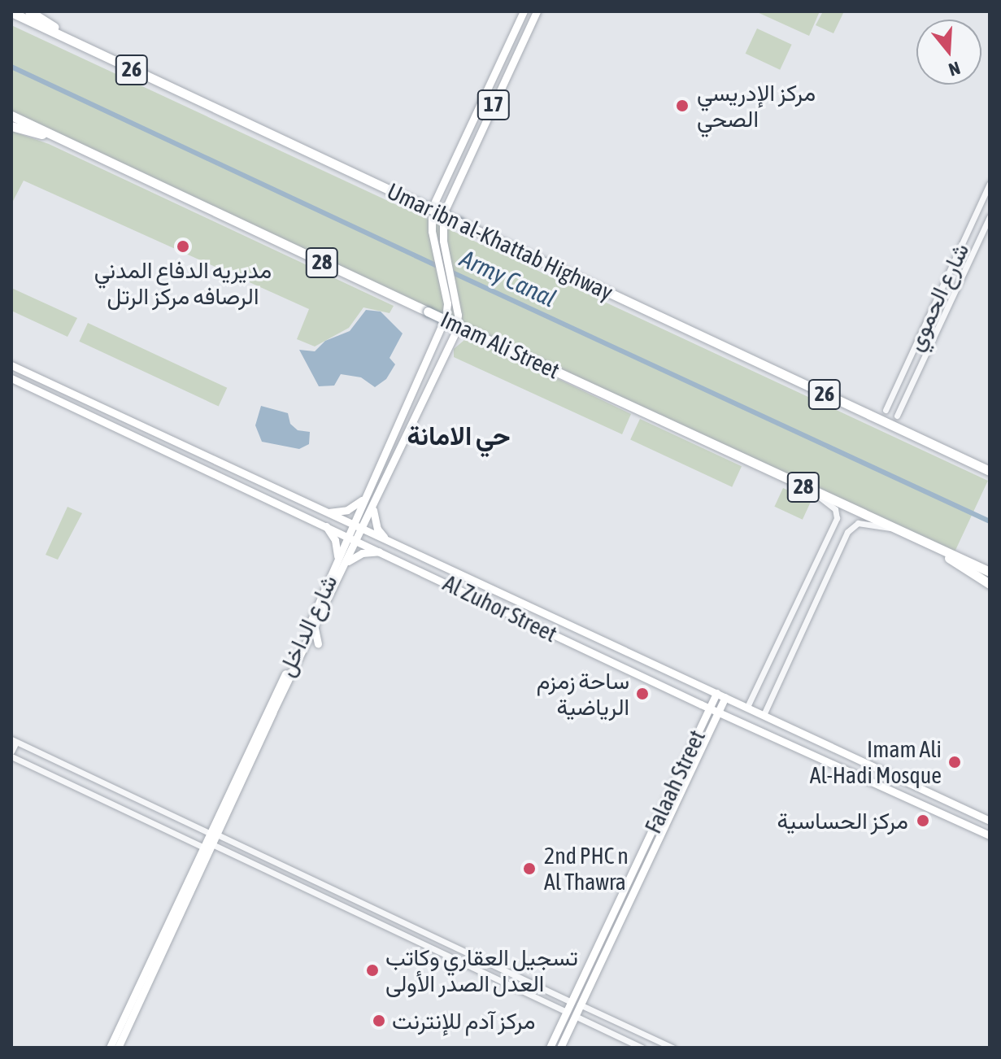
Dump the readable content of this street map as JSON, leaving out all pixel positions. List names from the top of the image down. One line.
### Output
{"streets":{"highway":["26","Umar ibn al-Khattab Highway","28","Imam Ali Street"],"main road":["17","Al Zuhor Street","شارع الداخل","Falaah Street"],"street":["شارع الحموي"]},"crossings":[["17","شارع الداخل"],["Al Zuhor Street","شارع الداخل"],["Al Zuhor Street","Falaah Street"]],"districts":["حي الامانة"],"water":["Army Canal"],"places":["مركز الإدريسي الصحي","مديريه الدفاع المدني الرصافه مركز الرتل","ساحة زمزم الرياضية","Imam Ali Al-Hadi Mosque","مركز الحساسية","2nd PHC n Al Thawra","تسجيل العقاري وكاتب العدل الصدر الأولى","مركز آدم للإنترنت"],"north":"bottom"}
